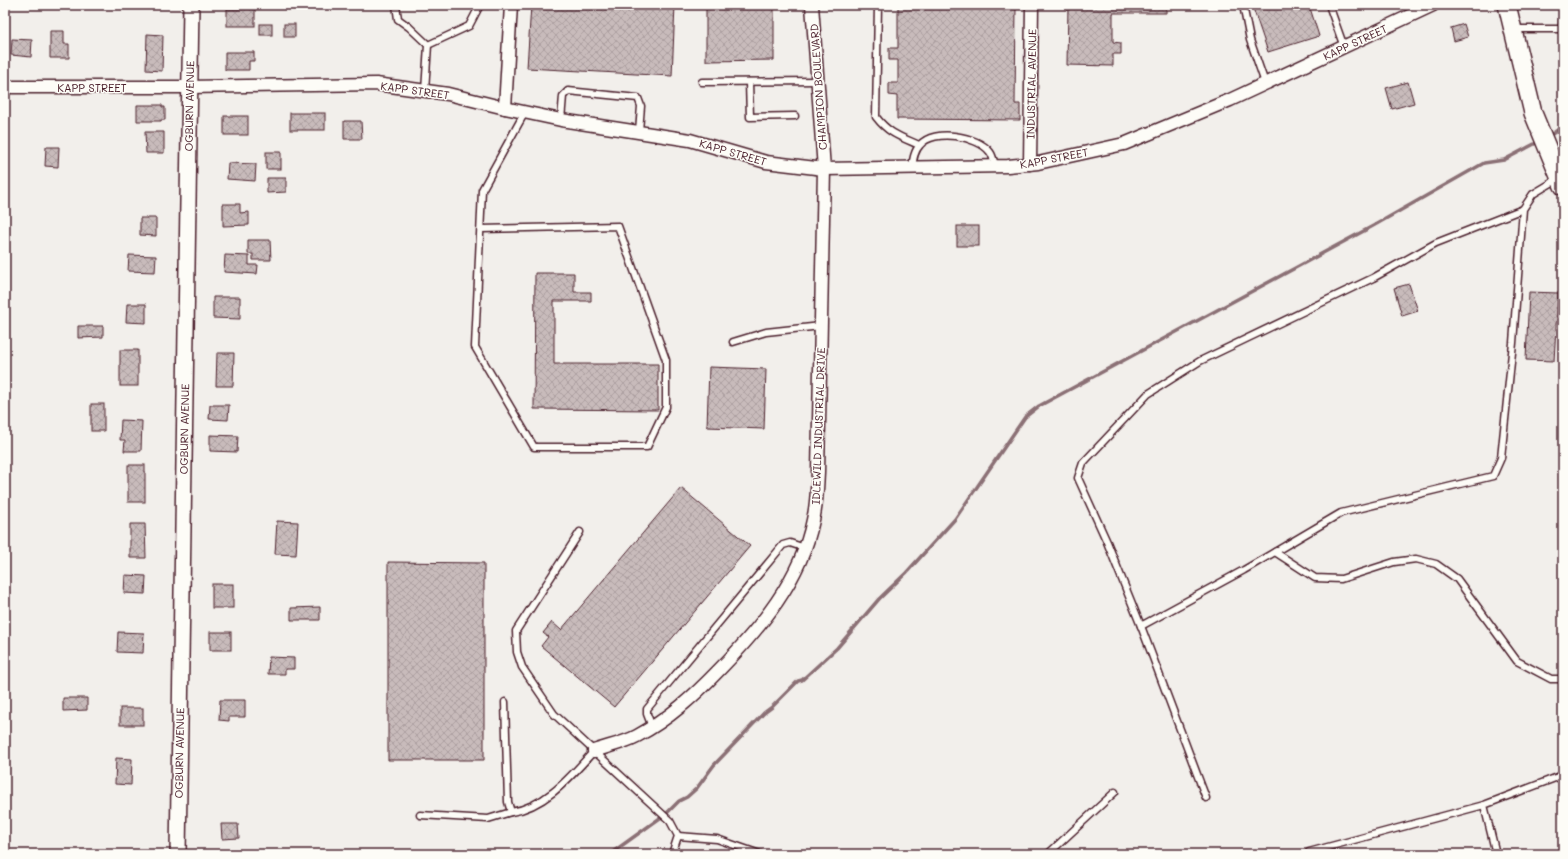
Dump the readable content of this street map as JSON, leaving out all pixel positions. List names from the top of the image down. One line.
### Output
{"streets":{"street":["KAPP STREET","INDUSTRIAL AVENUE","CHAMPION BOULEVARD","OGBURN AVENUE","IDLEWILD INDUSTRIAL DRIVE"]},"crossings":[["KAPP STREET","INDUSTRIAL AVENUE"],["KAPP STREET","CHAMPION BOULEVARD"],["KAPP STREET","OGBURN AVENUE"],["KAPP STREET","IDLEWILD INDUSTRIAL DRIVE"],["CHAMPION BOULEVARD","IDLEWILD INDUSTRIAL DRIVE"]]}
